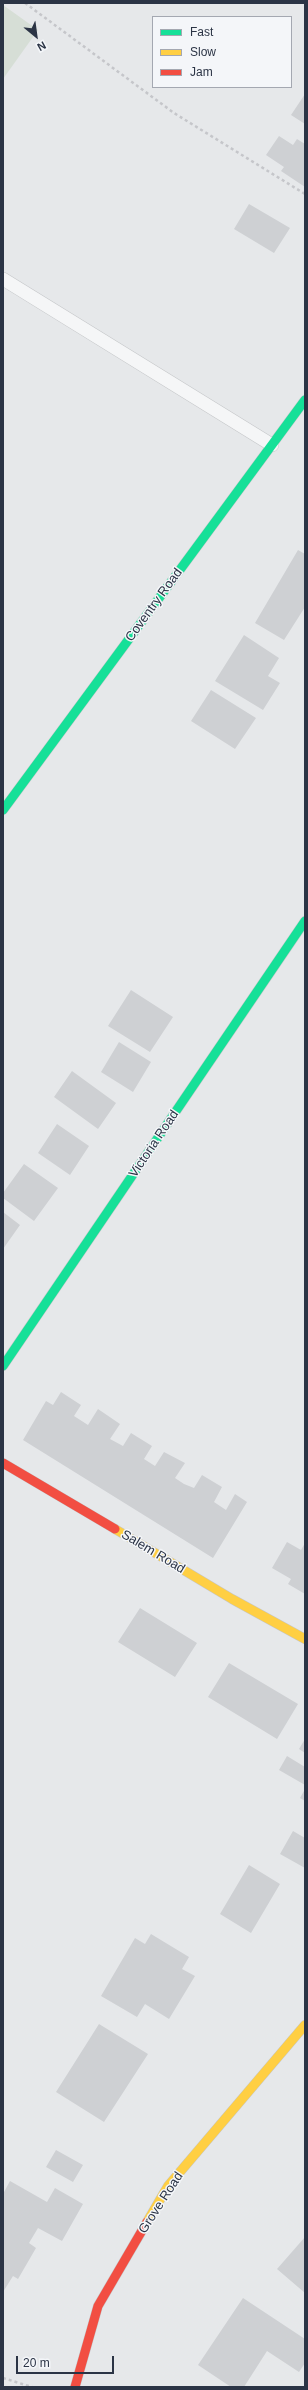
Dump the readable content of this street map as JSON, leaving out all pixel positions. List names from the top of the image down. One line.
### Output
{"streets":{"street":["Coventry Road","Victoria Road","Salem Road","Grove Road"]},"legend":["Fast","Slow","Jam"],"scale_bar":"20 m","north":"bottom right"}
